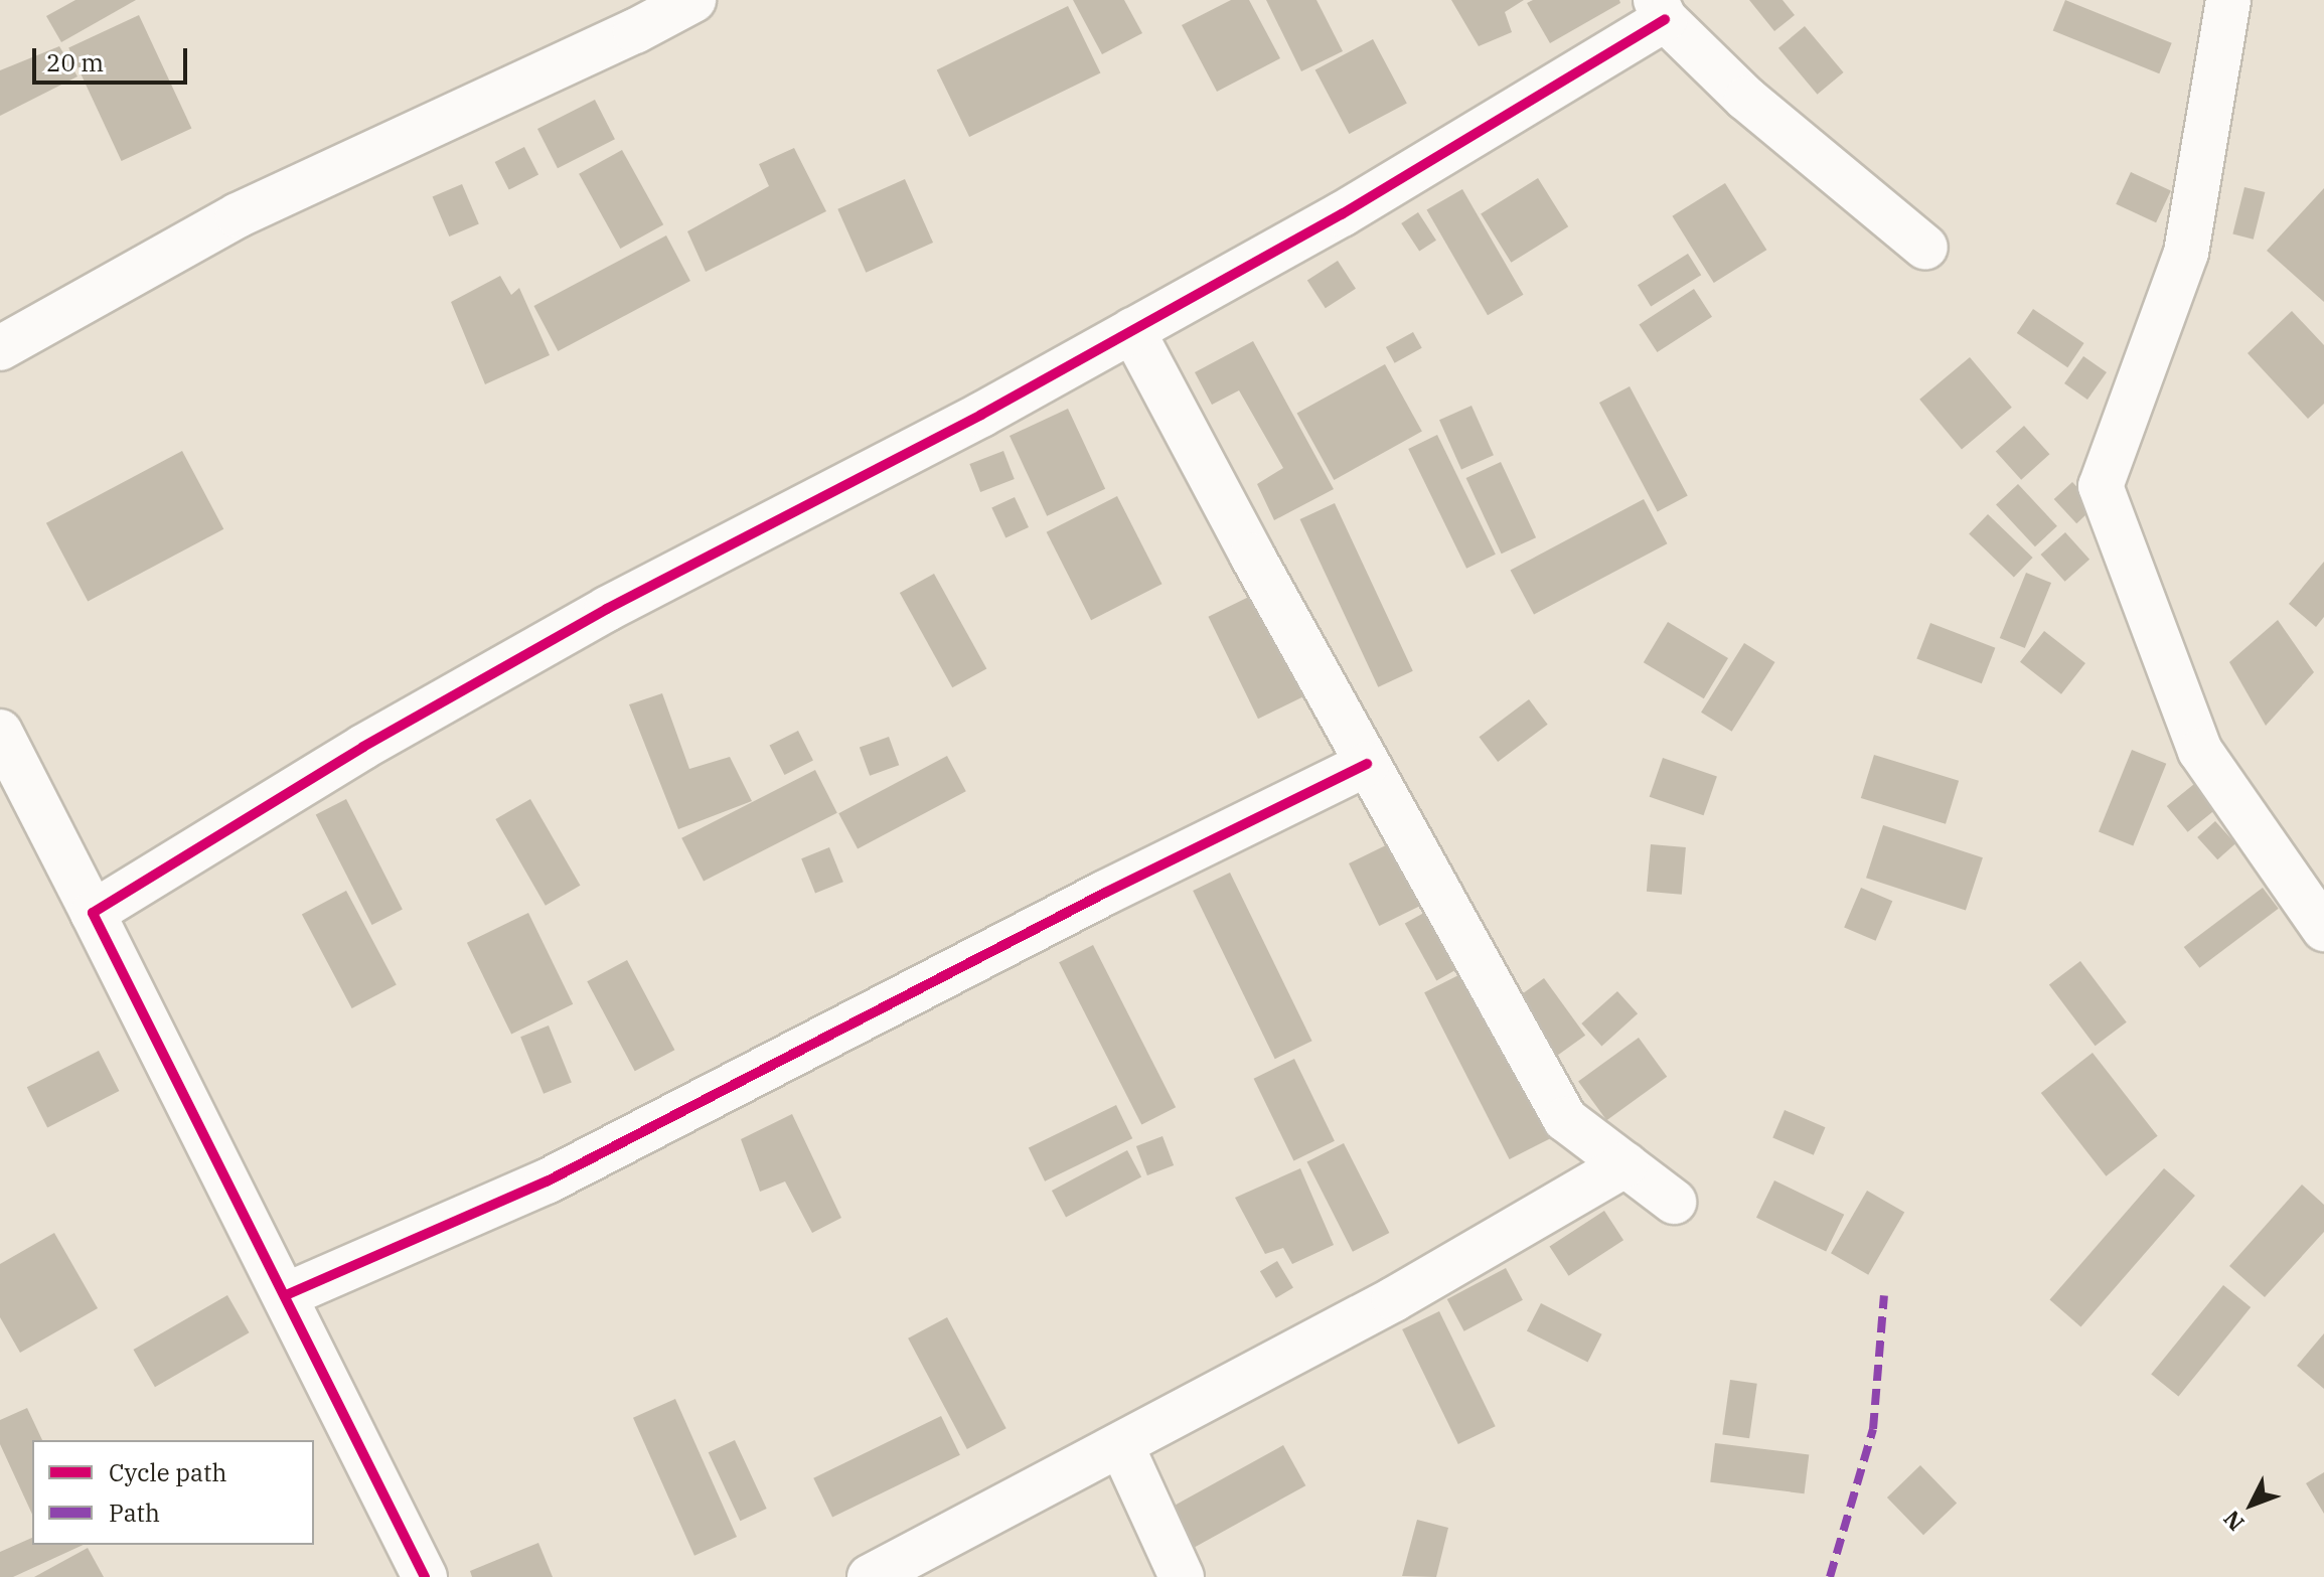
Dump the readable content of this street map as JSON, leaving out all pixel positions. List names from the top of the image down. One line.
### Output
{"legend":["Cycle path","Path"],"scale_bar":"20 m","north":"bottom left"}
